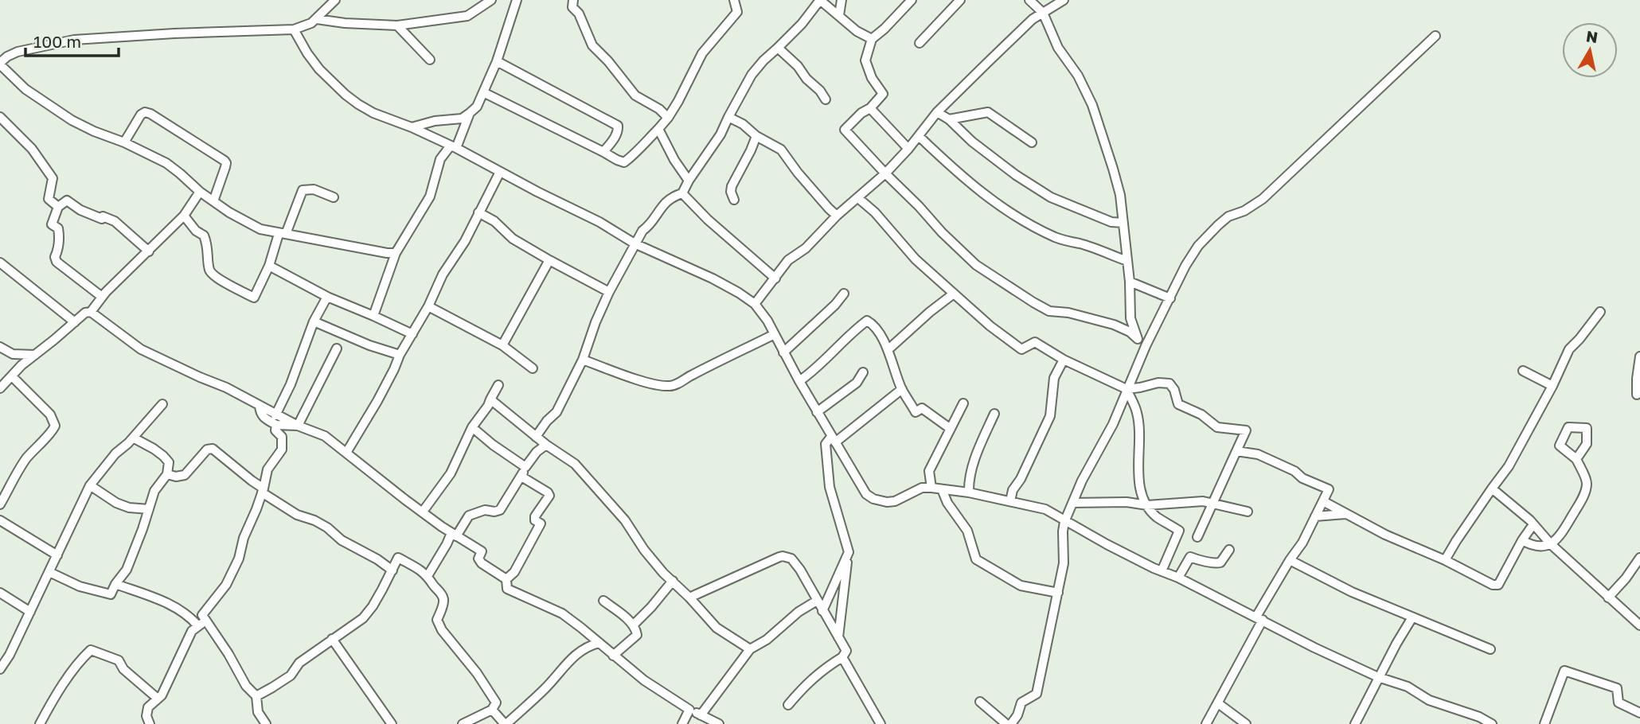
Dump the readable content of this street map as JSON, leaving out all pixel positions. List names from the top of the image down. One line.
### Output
{"scale_bar":"100 m","north":"top"}
